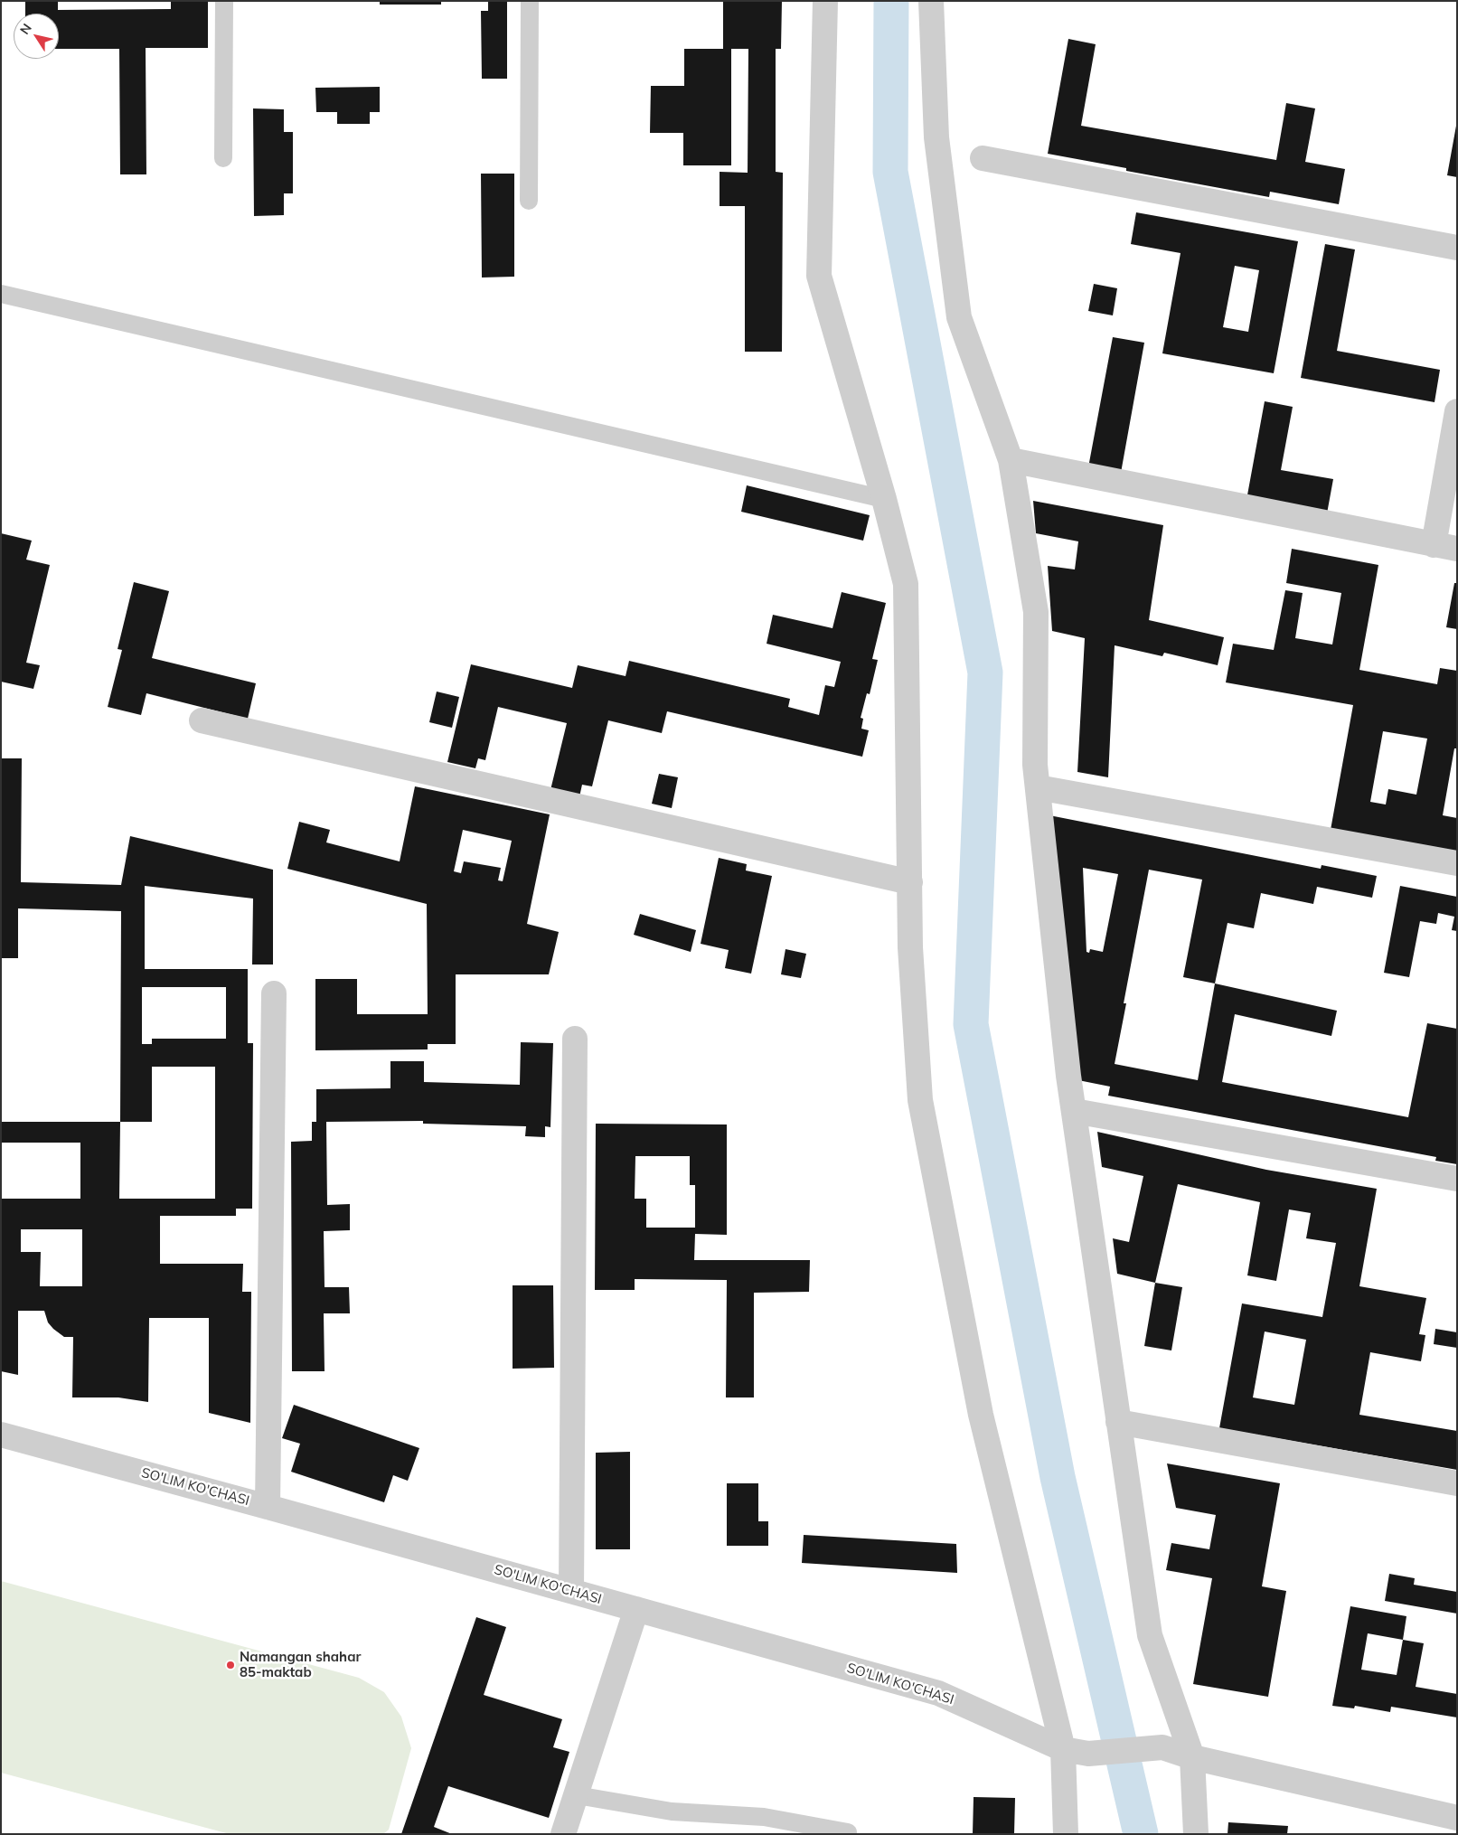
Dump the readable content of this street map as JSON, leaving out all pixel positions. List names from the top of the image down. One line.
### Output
{"streets":{"street":["SO'LIM KO'CHASI"]},"places":["Namangan shahar 85-maktab"],"north":"top left"}
